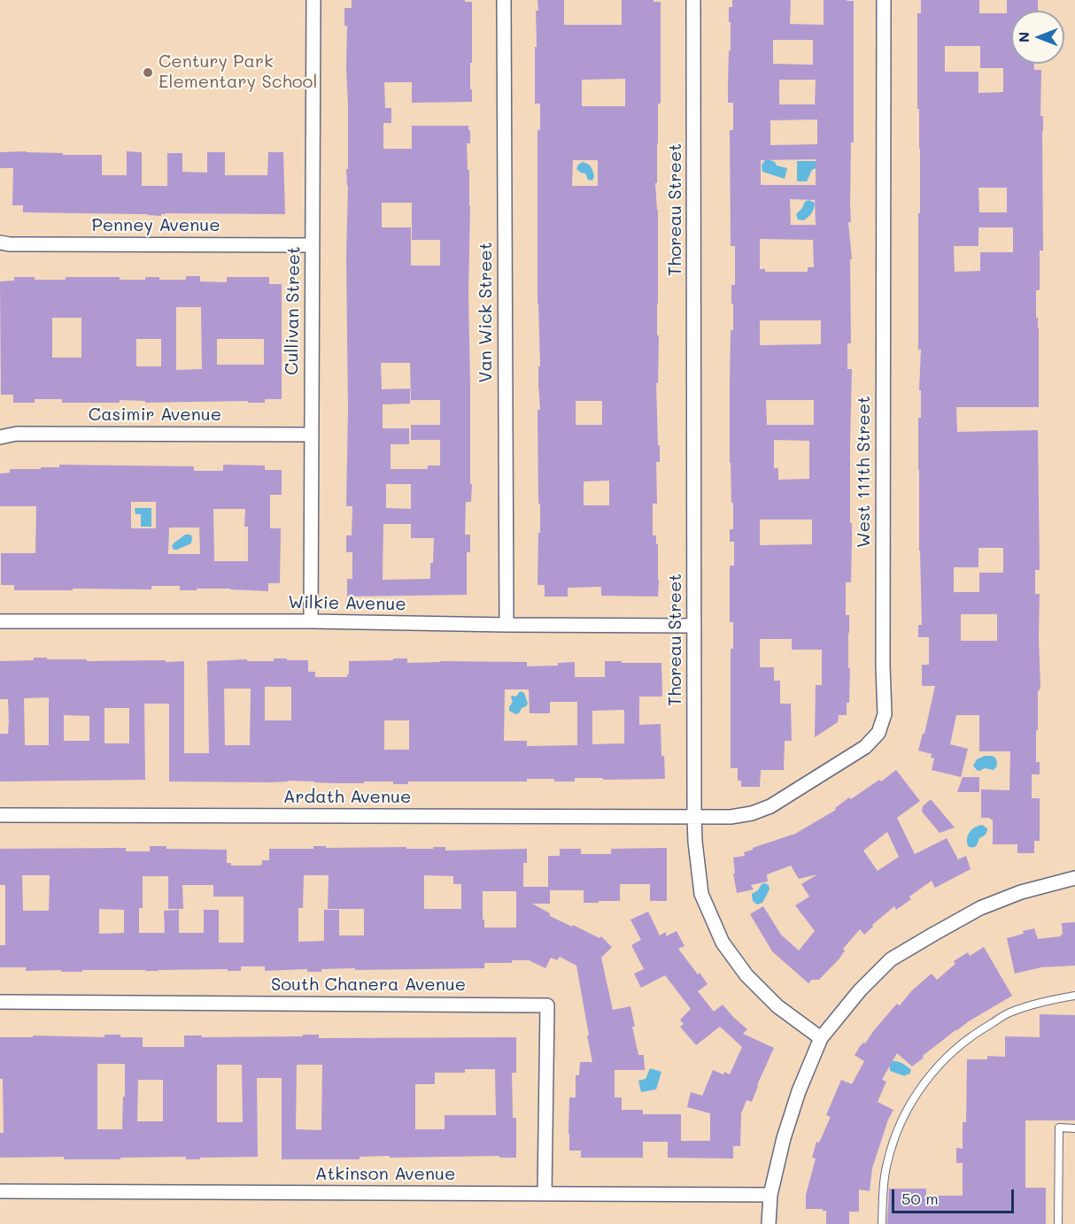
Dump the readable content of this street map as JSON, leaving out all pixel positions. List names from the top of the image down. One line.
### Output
{"streets":{"street":["Thoreau Street","Penney Avenue","Cullivan Street","Van Wick Street","Casimir Avenue","West 111th Street","Wilkie Avenue","Ardath Avenue","South Chanera Avenue","Atkinson Avenue"]},"crossings":[["Thoreau Street","West 111th Street"],["Thoreau Street","Wilkie Avenue"],["Thoreau Street","Ardath Avenue"],["Penney Avenue","Cullivan Street"],["Cullivan Street","Casimir Avenue"],["Cullivan Street","Wilkie Avenue"],["Van Wick Street","Wilkie Avenue"],["West 111th Street","Ardath Avenue"],["South Chanera Avenue","Atkinson Avenue"]],"places":["Century Park Elementary School"],"scale_bar":"50 m","north":"left"}
